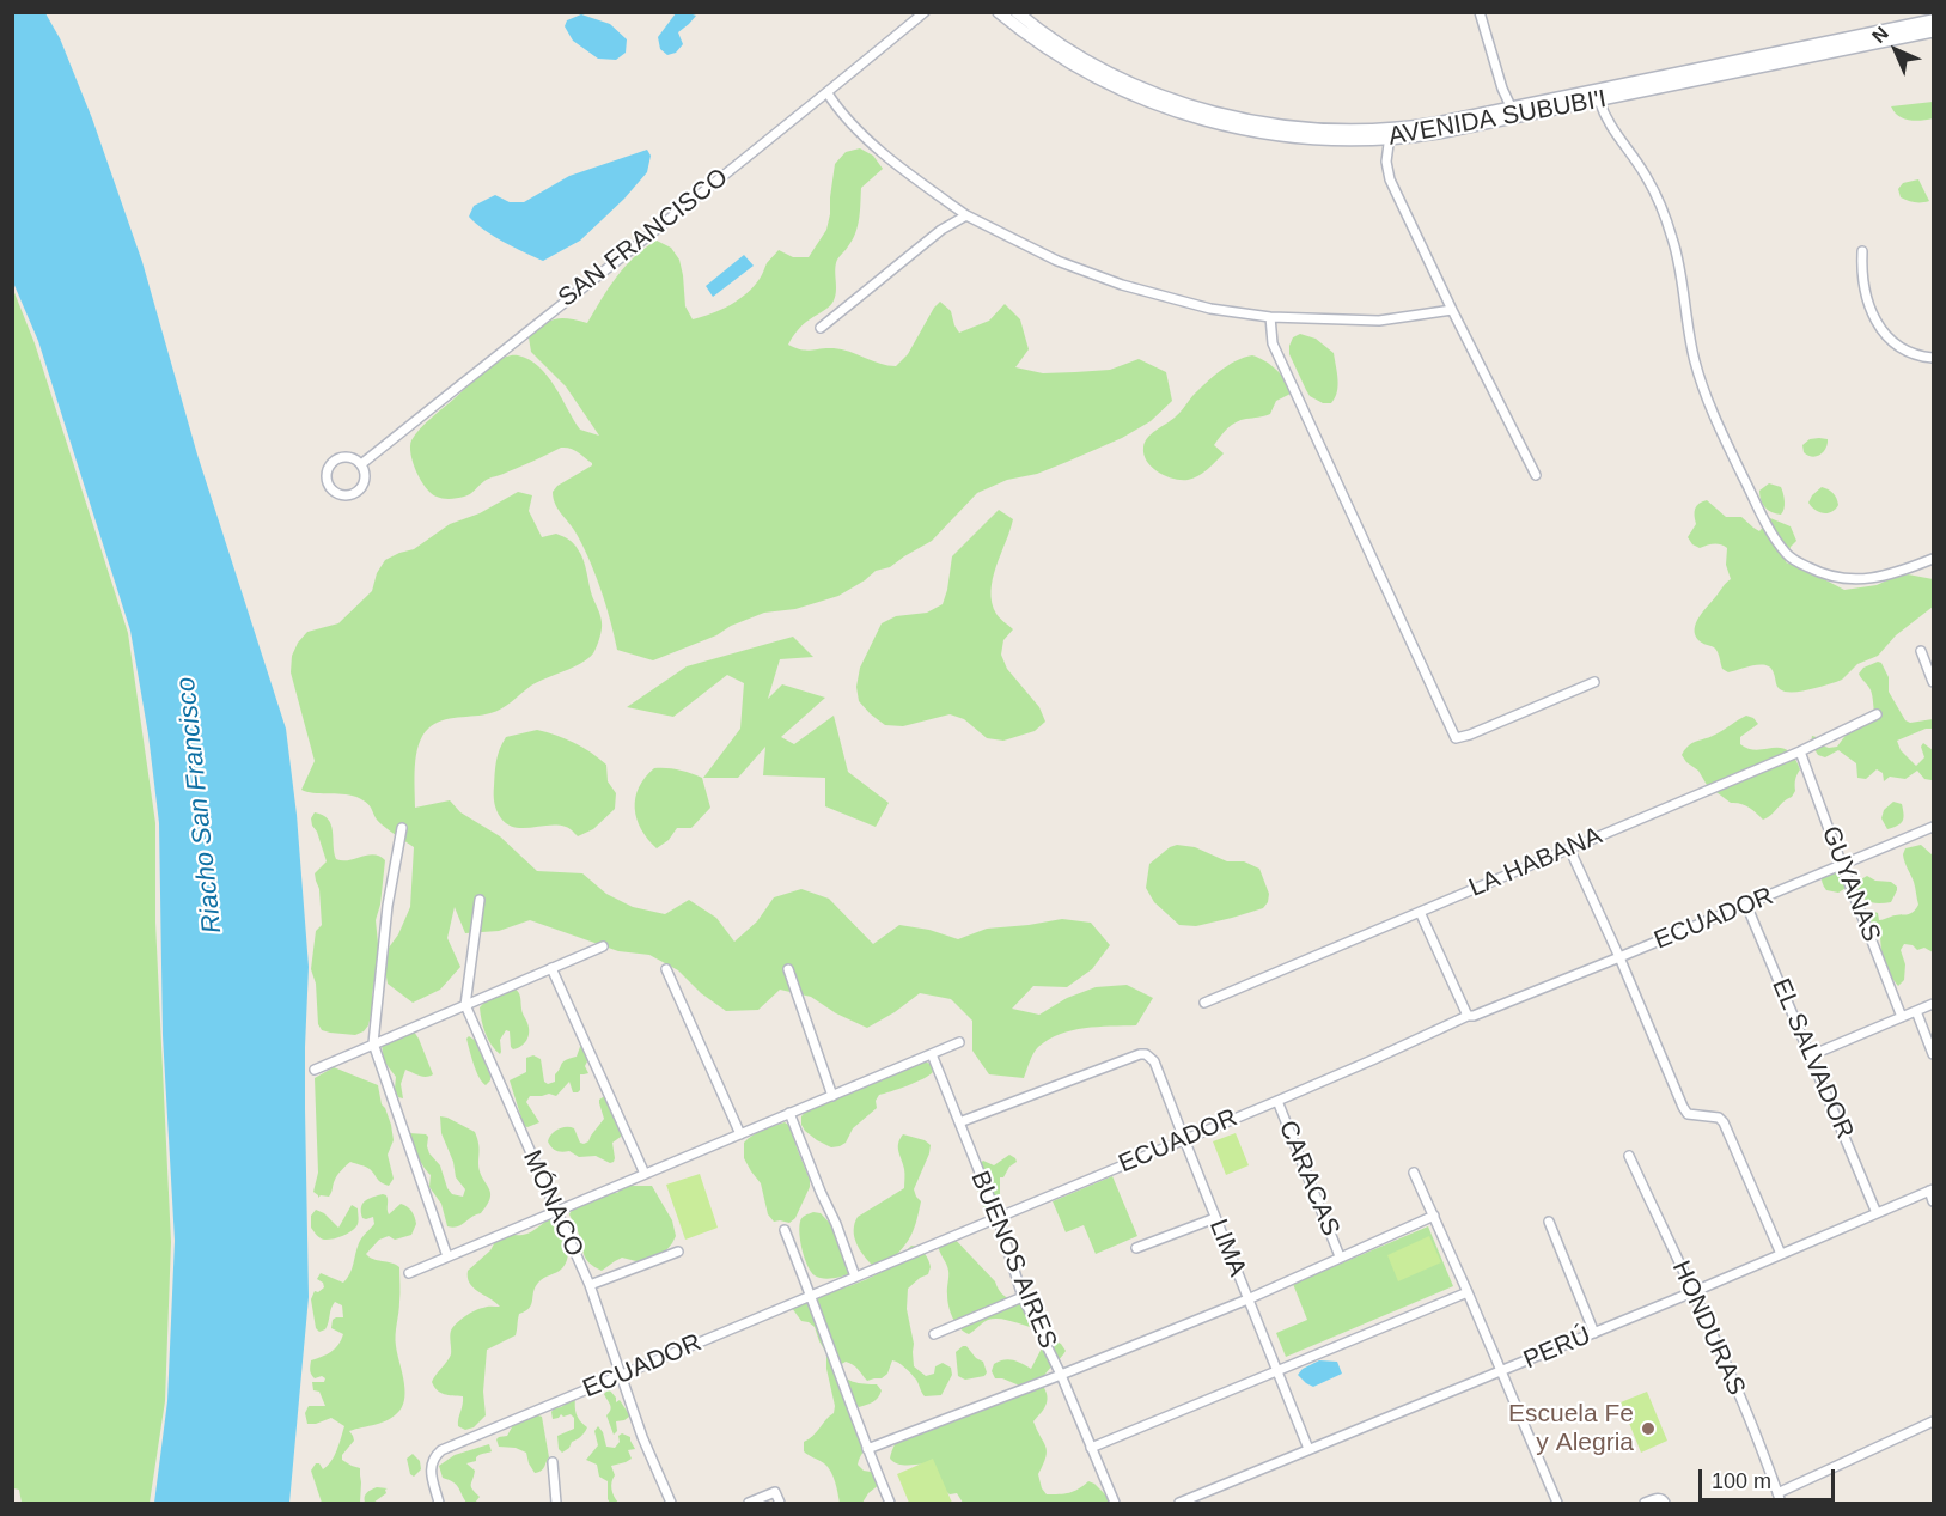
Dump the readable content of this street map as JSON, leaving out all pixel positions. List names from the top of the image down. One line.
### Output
{"streets":{"street":["AVENIDA SUBUBI'I","SAN FRANCISCO","LA HABANA","GUYANAS","ECUADOR","EL SALVADOR","CARACAS","MÓNACO","LIMA","BUENOS AIRES","HONDURAS","PERÚ"]},"crossings":[["LA HABANA","GUYANAS"],["GUYANAS","ECUADOR"],["ECUADOR","EL SALVADOR"],["ECUADOR","CARACAS"],["ECUADOR","MÓNACO"],["ECUADOR","LIMA"],["ECUADOR","BUENOS AIRES"],["EL SALVADOR","PERÚ"],["LIMA","BUENOS AIRES"],["LIMA","PERÚ"],["HONDURAS","PERÚ"]],"water":["Riacho San Francisco"],"places":["Escuela Fe y Alegria"],"scale_bar":"100 m","north":"top left"}
